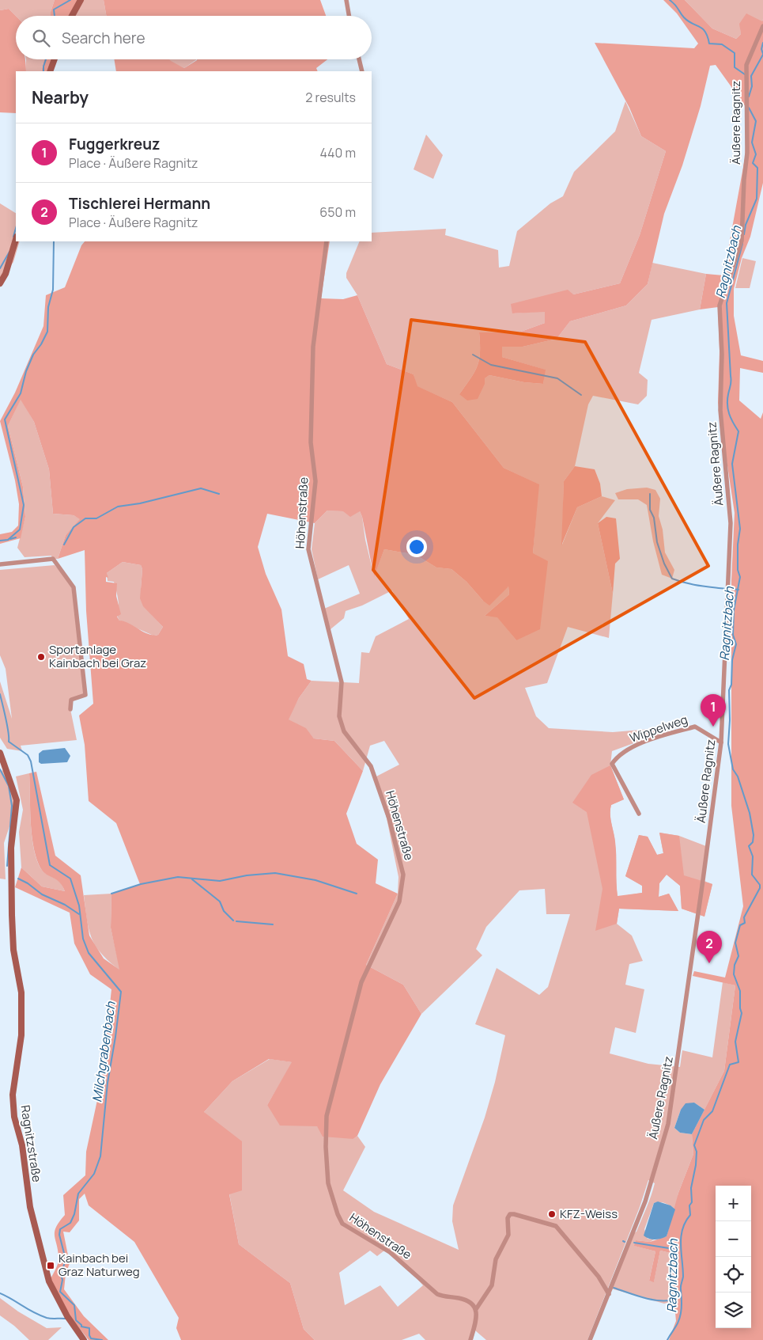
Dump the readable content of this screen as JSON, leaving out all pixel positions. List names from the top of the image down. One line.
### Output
{"streets":{"main road":["Ragnitzstraße"],"street":["Äußere Ragnitz","Höhenstraße","Wippelweg"]},"crossings":[["Äußere Ragnitz","Wippelweg"]],"water":["Ragnitzbach","Milchgrabenbach"],"places":{"other":["Sportanlage Kainbach bei Graz","KFZ-Weiss"],"transit":["Kainbach bei Graz Naturweg"]},"page":{"search":"Search here","heading":["Nearby","2 results"],"list":[{"mark":"1","name":"Fuggerkreuz","note":"Place · Äußere Ragnitz","value":"440 m"},{"mark":"2","name":"Tischlerei Hermann","note":"Place · Äußere Ragnitz","value":"650 m"}],"pins":["1","2"],"map_buttons":["+","−"]}}
